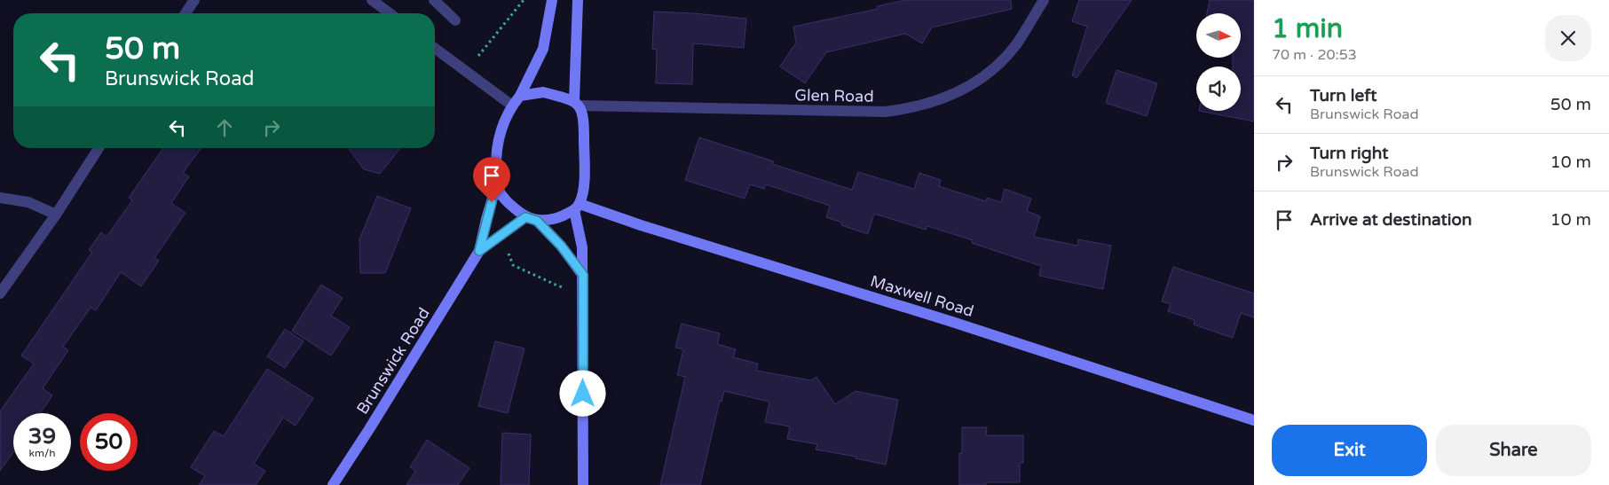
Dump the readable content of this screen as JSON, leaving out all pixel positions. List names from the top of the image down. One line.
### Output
{"streets":{"main road":["Maxwell Road","Brunswick Road"],"street":["Glen Road"]},"crossings":[["Glen Road","Maxwell Road"],["Glen Road","Brunswick Road"],["Maxwell Road","Brunswick Road"]],"north":"right","page":{"heading":["1 min","70 m · 20:53"],"turn":["50 m","Brunswick Road"],"list":[{"name":"Turn left","note":"Brunswick Road","value":"50 m"},{"name":"Turn right","note":"Brunswick Road","value":"10 m"},{"name":"Arrive at destination","value":"10 m"}],"speed":"39 km/h","limit":"50","buttons":["Exit","Share"]}}
